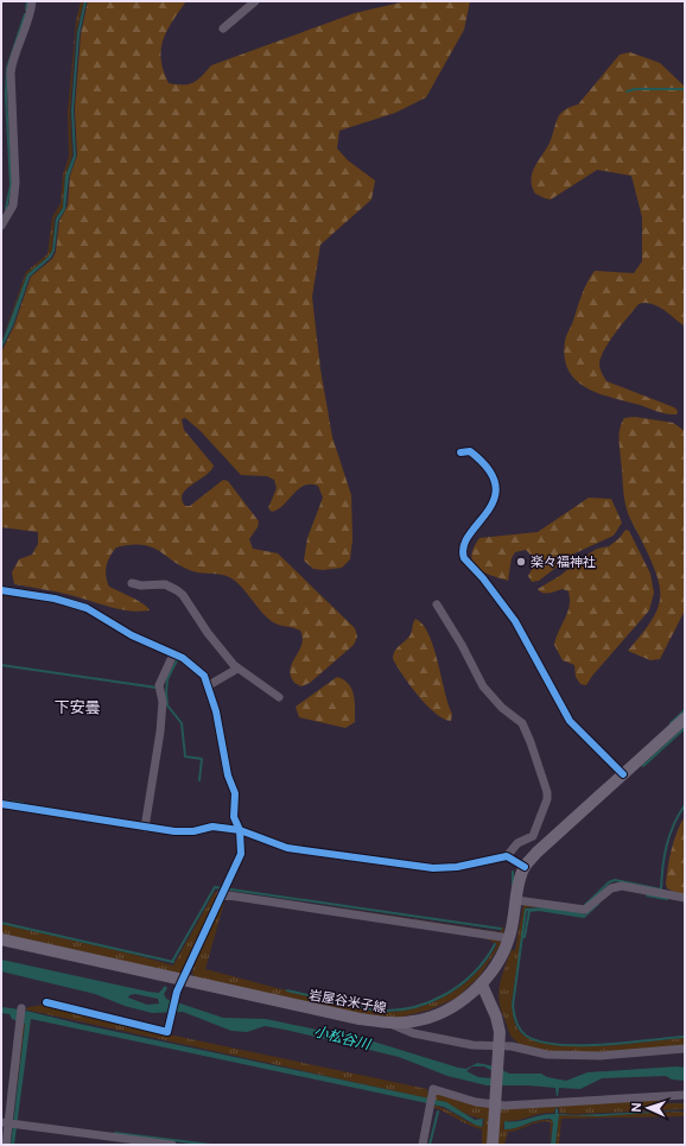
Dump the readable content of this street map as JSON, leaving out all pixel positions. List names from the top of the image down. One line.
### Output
{"streets":{"main road":["岩屋谷米子線"]},"districts":["下安曇"],"water":["小松谷川"],"places":["楽々福神社"],"north":"left"}
